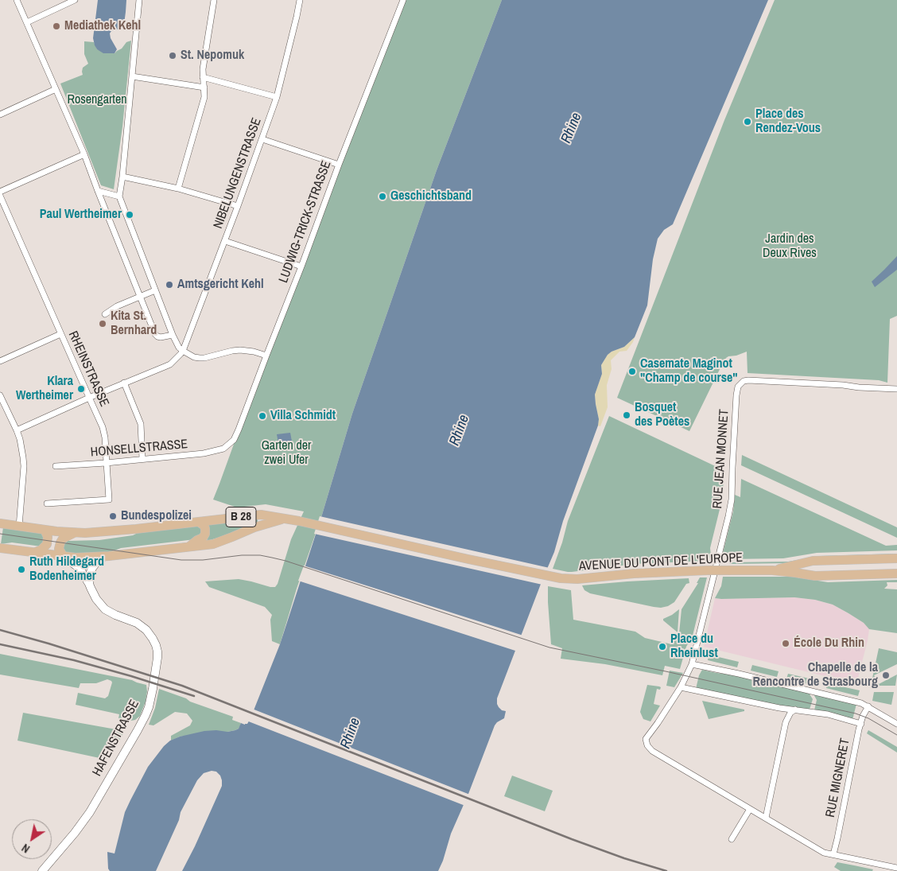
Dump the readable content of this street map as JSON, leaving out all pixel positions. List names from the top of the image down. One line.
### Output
{"streets":{"main road":["B 28","AVENUE DU PONT DE L'EUROPE"],"street":["NIBELUNGENSTRASSE","LUDWIG-TRICK-STRASSE","RHEINSTRASSE","HONSELLSTRASSE","RUE JEAN MONNET","HAFENSTRASSE","RUE MIGNERET"]},"crossings":[["LUDWIG-TRICK-STRASSE","HONSELLSTRASSE"],["RHEINSTRASSE","HONSELLSTRASSE"],["B 28","AVENUE DU PONT DE L'EUROPE"],["B 28","HAFENSTRASSE"]],"water":["Rhine"],"parks":["Rosengarten","Jardin des Deux Rives","Garten der zwei Ufer"],"places":["Mediathek Kehl","St. Nepomuk","Place des Rendez-Vous","Geschichtsband","Paul Wertheimer","Amtsgericht Kehl","Kita St. Bernhard","Casemate Maginot \"Champ de course\"","Klara Wertheimer","Bosquet des Poètes","Villa Schmidt","Bundespolizei","Ruth Hildegard Bodenheimer","École Du Rhin","Place du Rheinlust","Chapelle de la Rencontre de Strasbourg"],"north":"bottom left"}
